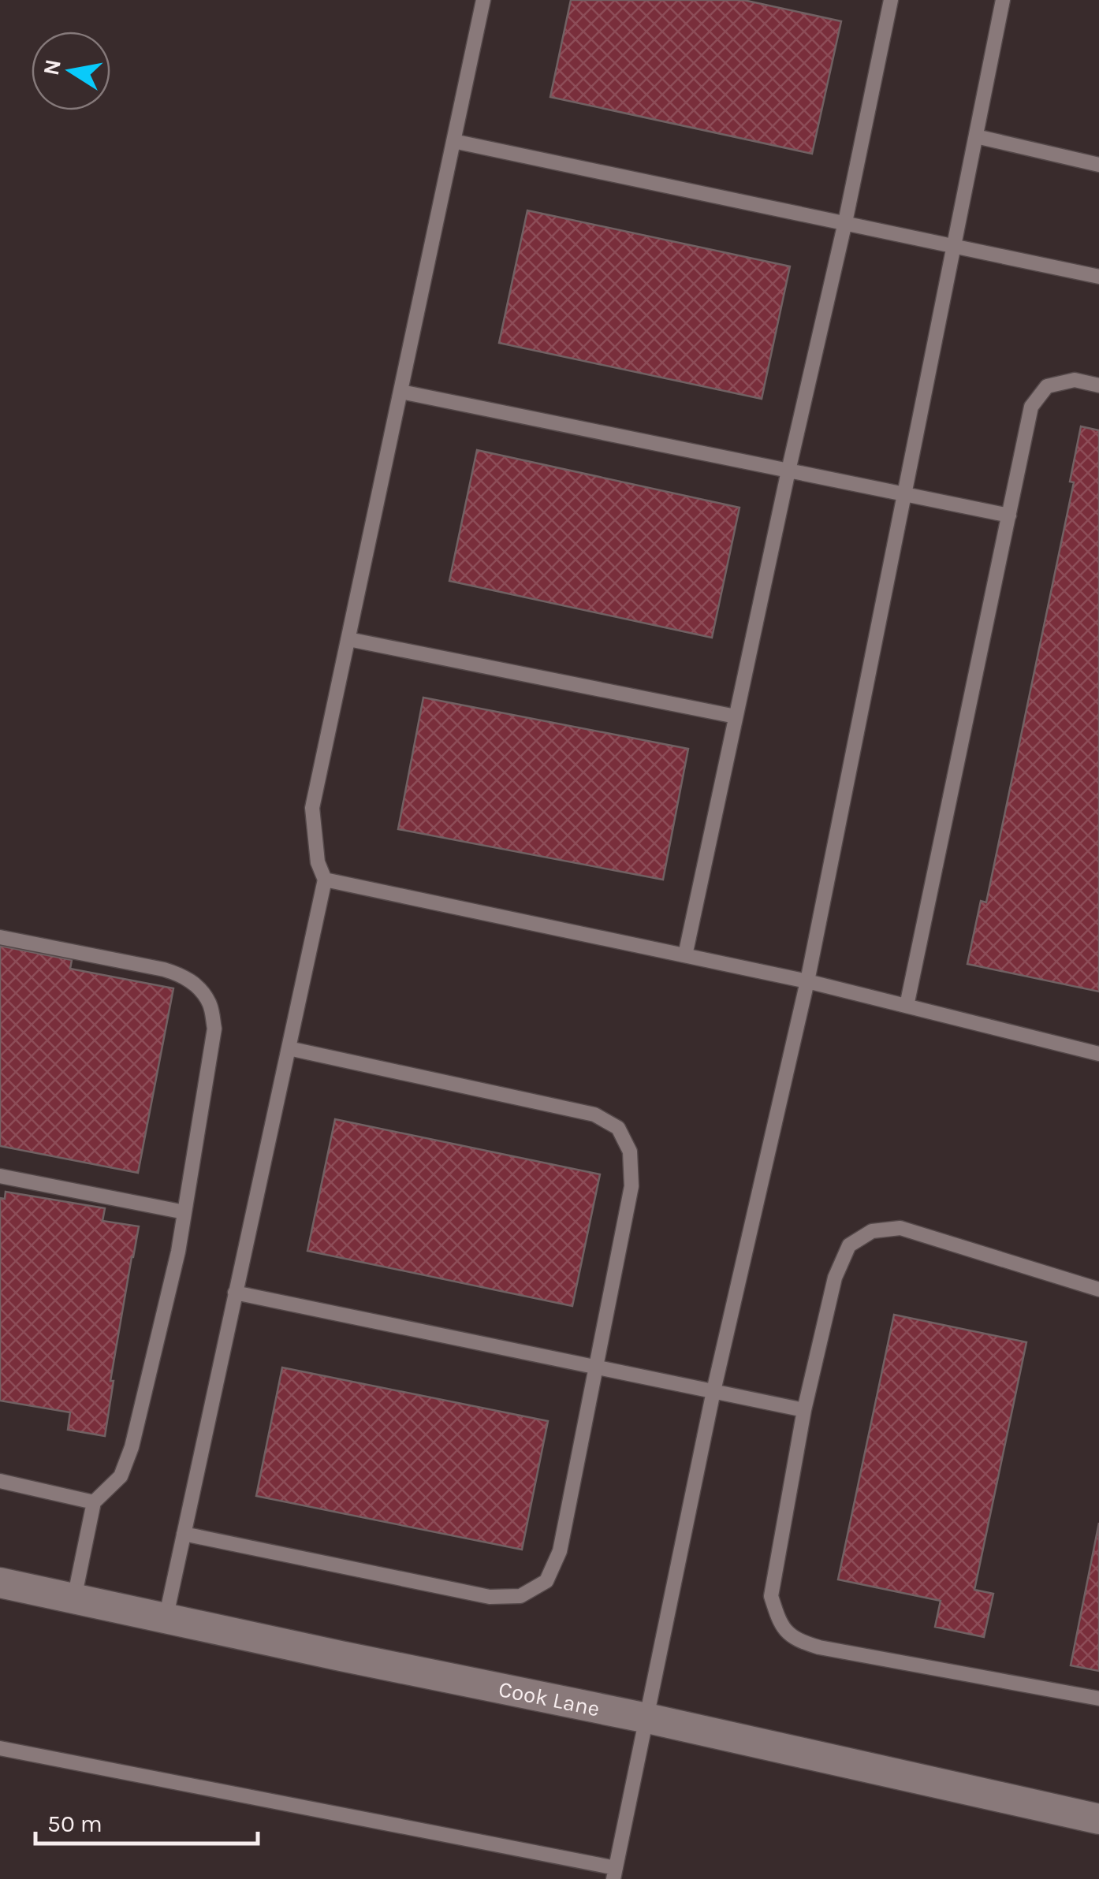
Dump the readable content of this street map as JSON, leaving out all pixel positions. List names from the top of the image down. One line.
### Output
{"streets":{"street":["Cook Lane"]},"scale_bar":"50 m","north":"left"}
